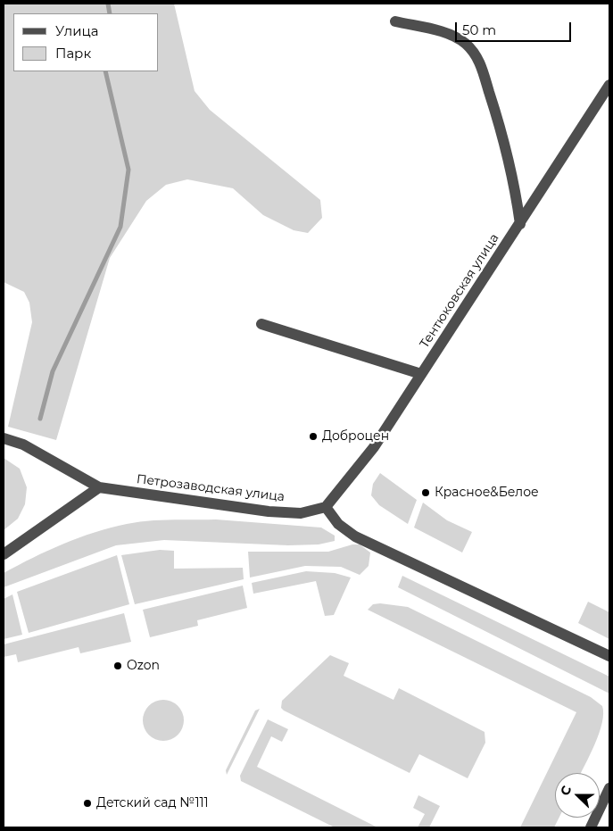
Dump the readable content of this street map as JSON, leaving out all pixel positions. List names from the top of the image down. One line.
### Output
{"streets":{"street":["Тентюковская улица","Петрозаводская улица"]},"crossings":[["Тентюковская улица","Петрозаводская улица"]],"places":["Доброцен","Красное&Белое","Ozon","Детский сад №111"],"legend":["Улица","Парк"],"scale_bar":"50 m","north":"left"}
